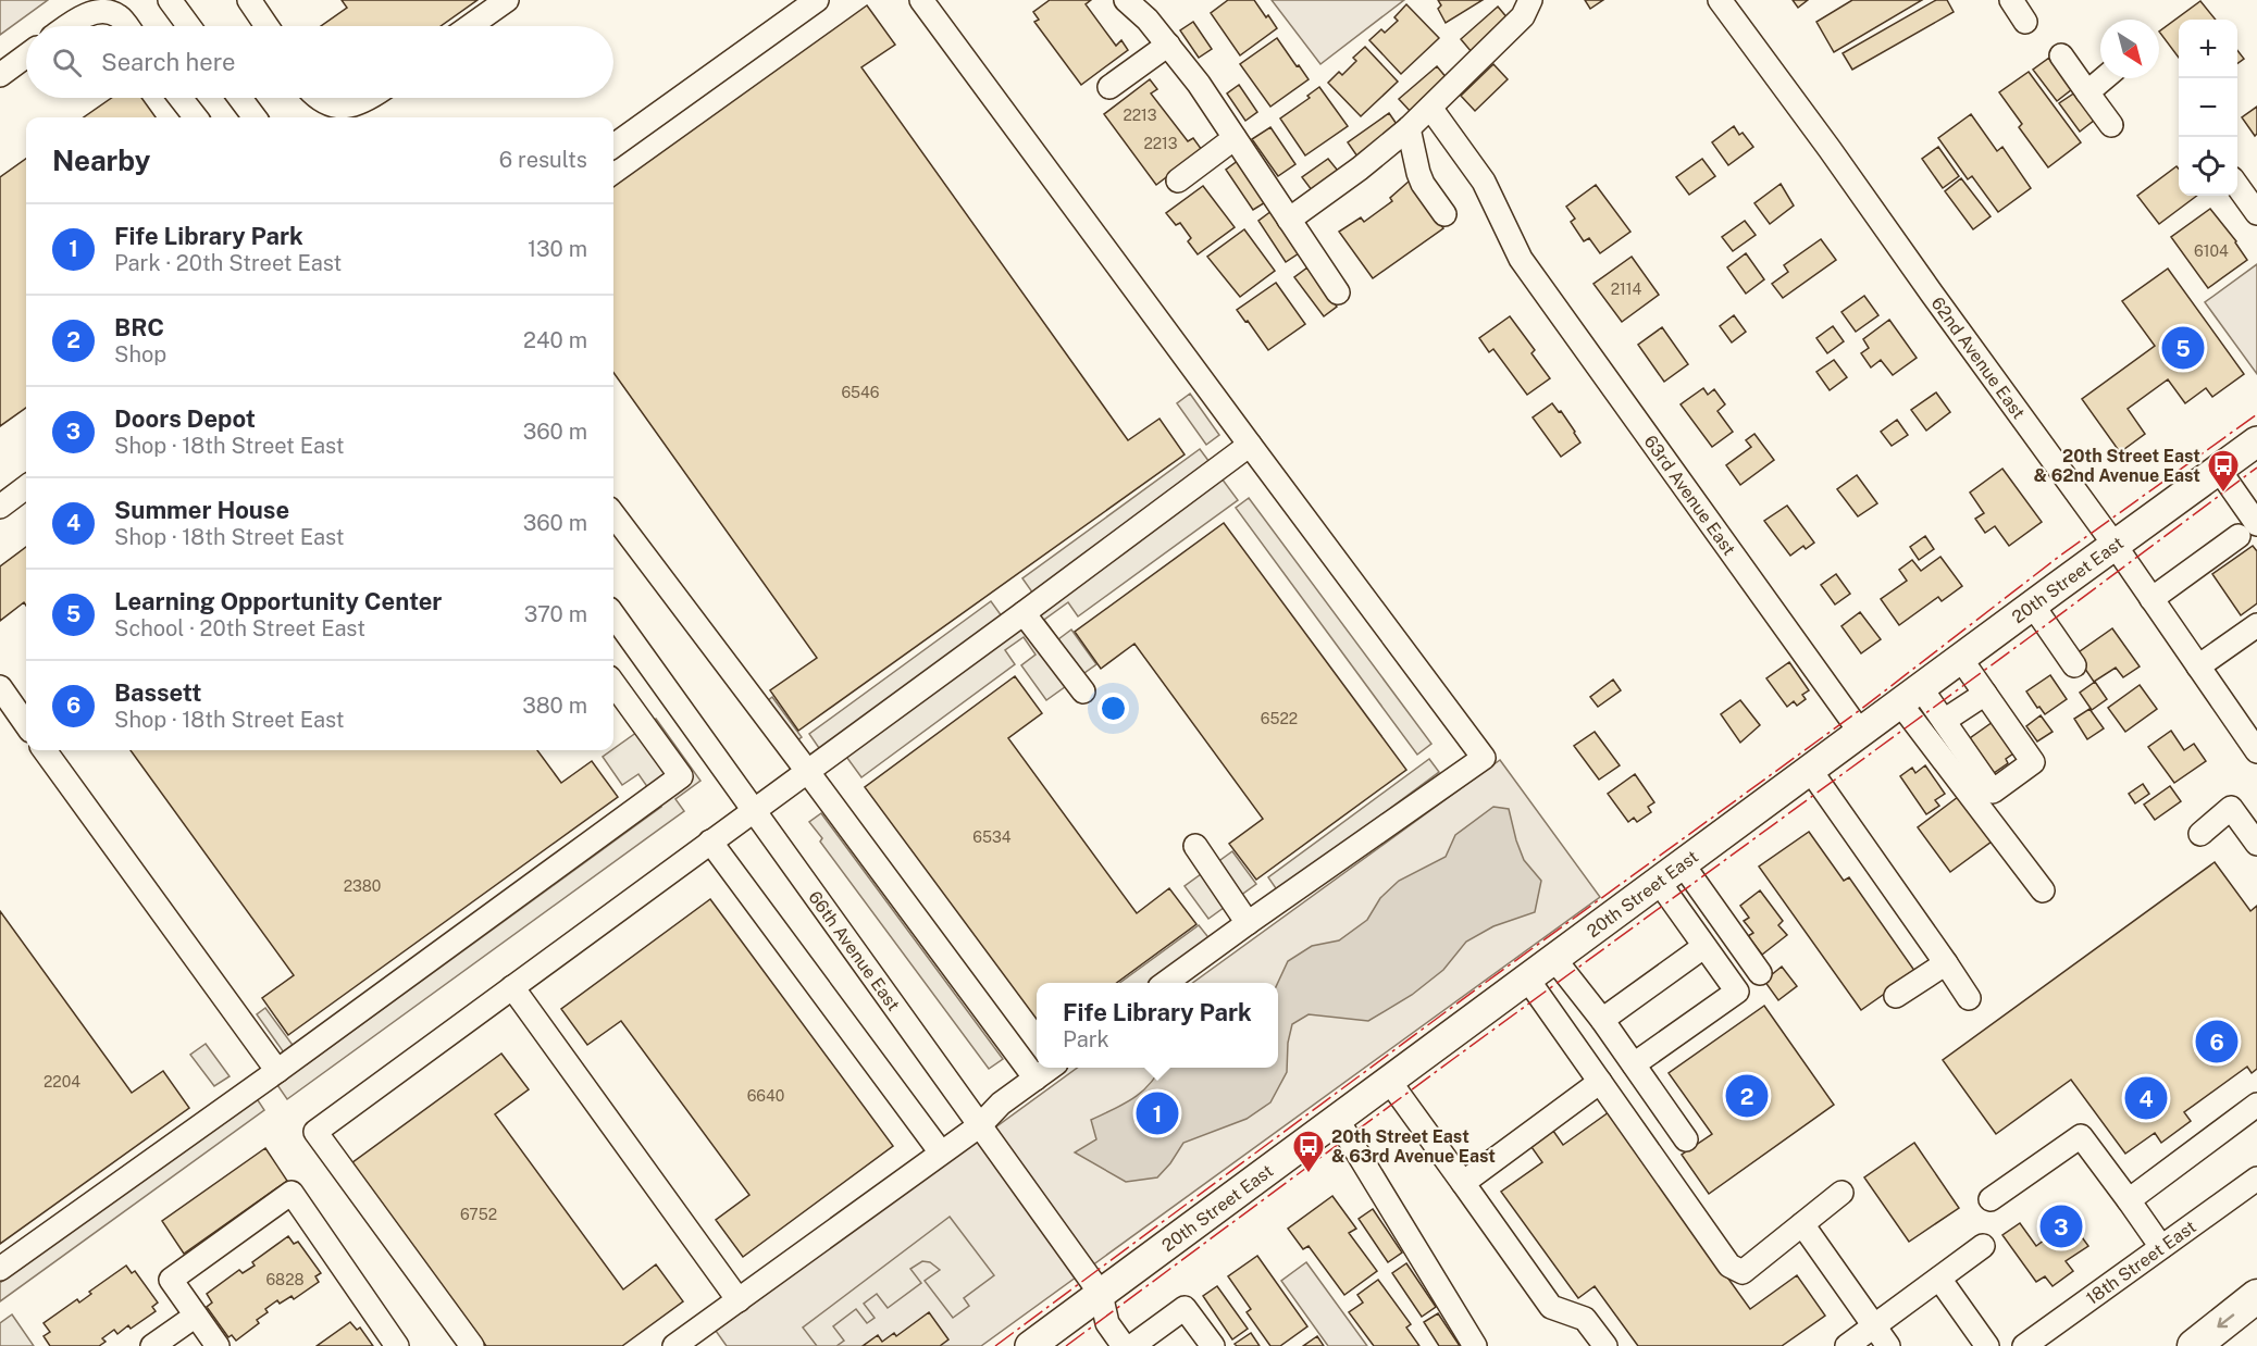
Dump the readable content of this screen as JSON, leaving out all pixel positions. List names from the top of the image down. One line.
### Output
{"streets":{"main road":["20th Street East"],"street":["62nd Avenue East","63rd Avenue East","66th Avenue East","18th Street East"]},"crossings":[["62nd Avenue East","20th Street East"],["63rd Avenue East","20th Street East"],["20th Street East","66th Avenue East"]],"places":{"bus stop":["20th Street East & 62nd Avenue East","20th Street East & 63rd Avenue East"]},"house_numbers":["2213","2213","6104","2114","6546","6522","6534","2380","2204","6640","6752","6828"],"north":"bottom right","page":{"map_buttons":["+","−"],"search":"Search here","heading":["Nearby","6 results"],"list":[{"mark":"1","name":"Fife Library Park","note":"Park · 20th Street East","value":"130 m"},{"mark":"2","name":"BRC","note":"Shop","value":"240 m"},{"mark":"3","name":"Doors Depot","note":"Shop · 18th Street East","value":"360 m"},{"mark":"4","name":"Summer House","note":"Shop · 18th Street East","value":"360 m"},{"mark":"5","name":"Learning Opportunity Center","note":"School · 20th Street East","value":"370 m"},{"mark":"6","name":"Bassett","note":"Shop · 18th Street East","value":"380 m"}],"pins":["5","6","2","4","1","3"],"popup":["Fife Library Park","Park"]}}
